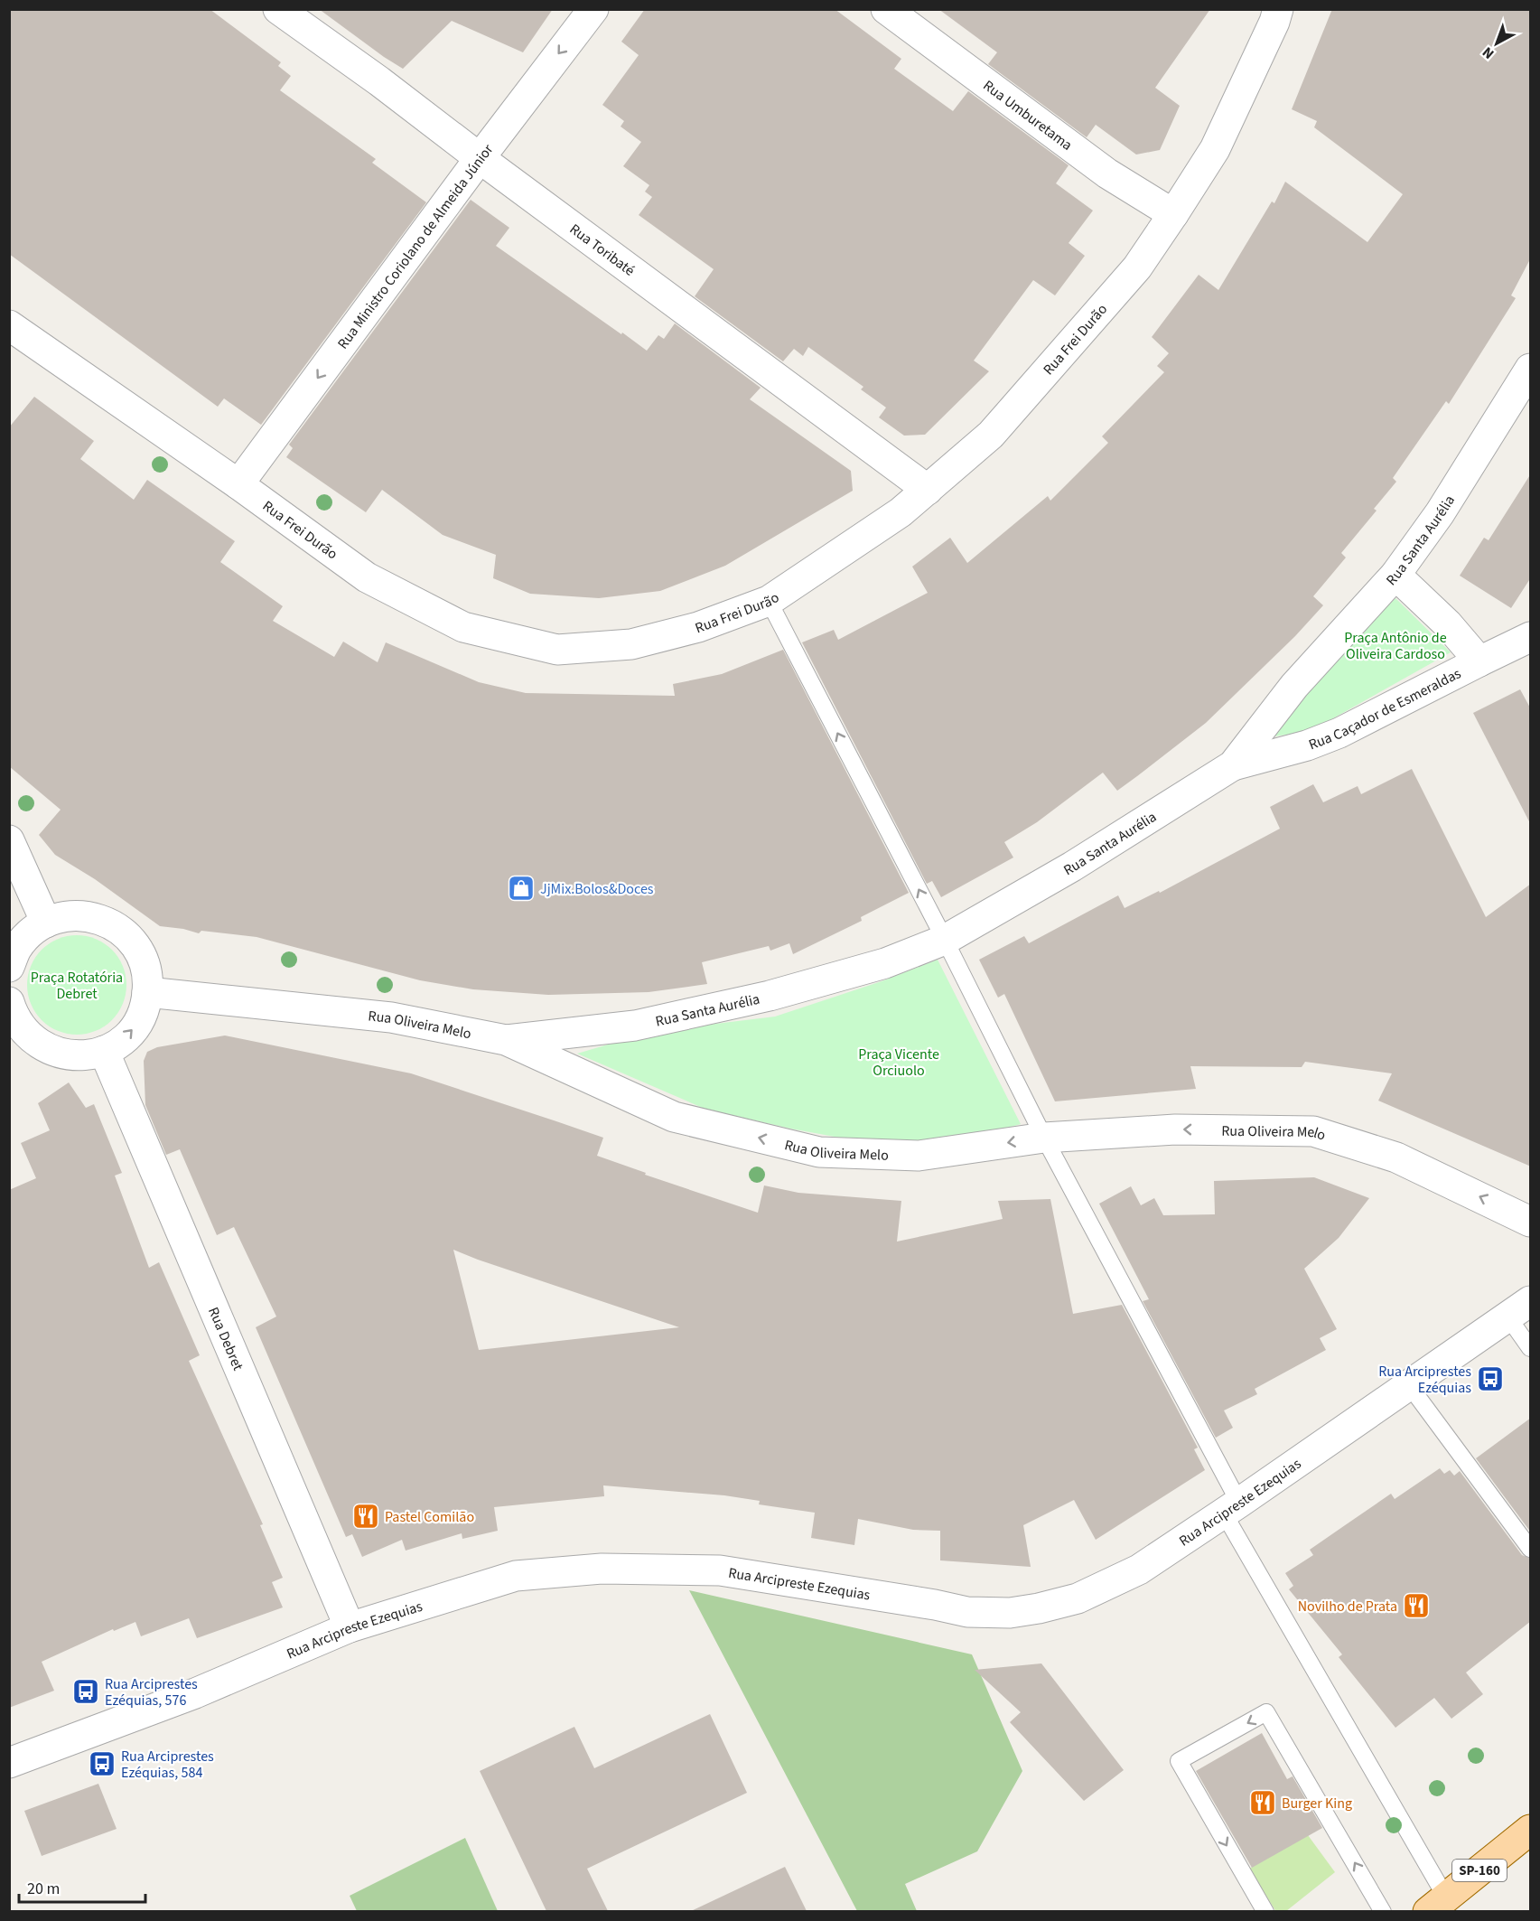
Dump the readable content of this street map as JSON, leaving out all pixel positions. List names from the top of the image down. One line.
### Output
{"streets":{"main road":["SP-160"],"street":["Rua Umburetama","Rua Ministro Coriolano de Almeida Júnior","Rua Toribaté","Rua Frei Durão","Rua Santa Aurélia","Rua Caçador de Esmeraldas","Rua Oliveira Melo","Rua Debret","Rua Arcipreste Ezequias"]},"crossings":[["Rua Umburetama","Rua Frei Durão"],["Rua Ministro Coriolano de Almeida Júnior","Rua Toribaté"],["Rua Ministro Coriolano de Almeida Júnior","Rua Frei Durão"],["Rua Toribaté","Rua Frei Durão"],["Rua Santa Aurélia","Rua Caçador de Esmeraldas"],["Rua Santa Aurélia","Rua Oliveira Melo"],["Rua Debret","Rua Arcipreste Ezequias"]],"one_way":["Rua Ministro Coriolano de Almeida Júnior","Rua Oliveira Melo"],"parks":["Praça Antônio de Oliveira Cardoso","Praça Rotatória Debret","Praça Vicente Orciuolo"],"places":{"shop":["JjMix.Bolos&Doces"],"bus stop":["Rua Arciprestes Ezéquias","Rua Arciprestes Ezéquias, 576","Rua Arciprestes Ezéquias, 584"],"restaurant":["Pastel Comilão","Novilho de Prata","Burger King"]},"scale_bar":"20 m","north":"bottom left"}
